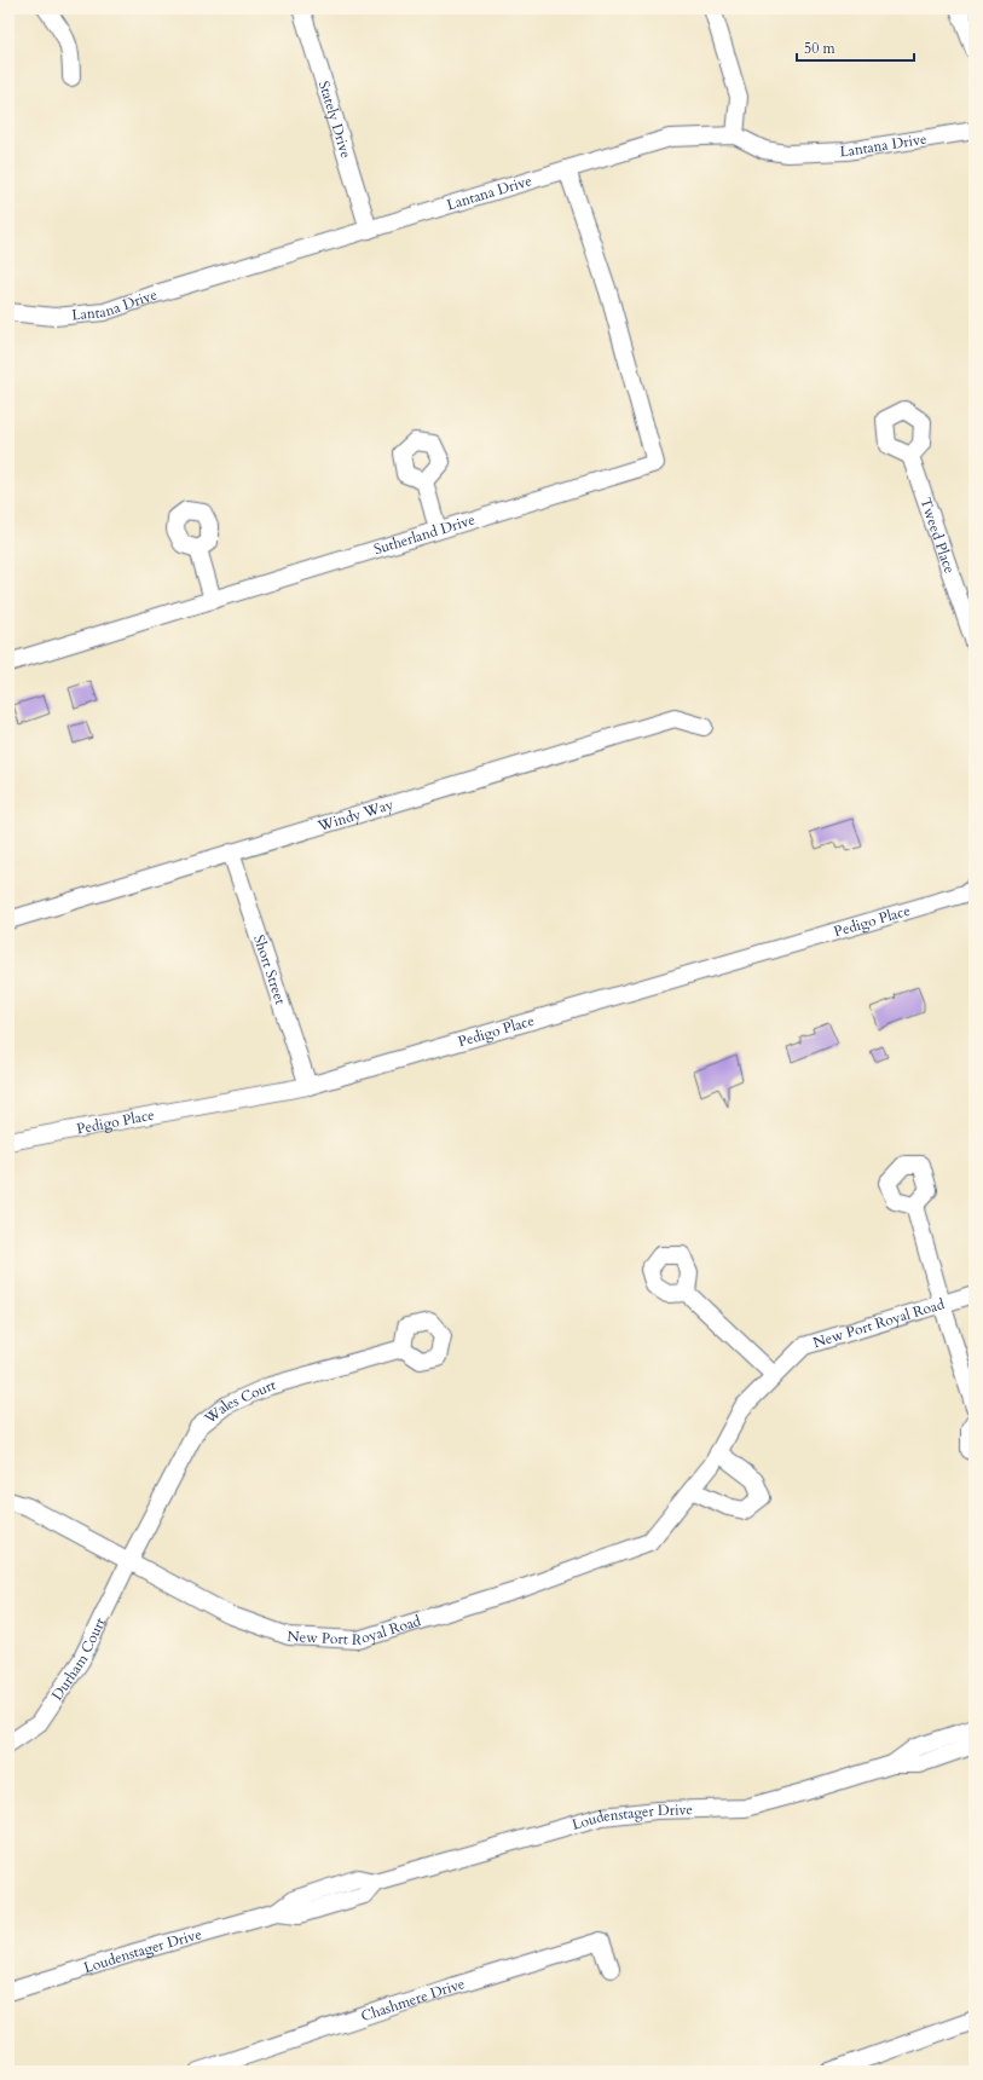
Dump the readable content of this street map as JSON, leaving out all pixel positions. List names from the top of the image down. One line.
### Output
{"streets":{"street":["Stately Drive","Lantana Drive","Sutherland Drive","Tweed Place","Windy Way","Pedigo Place","Short Street","New Port Royal Road","Wales Court","Durham Court","Loudenstager Drive","Chashmere Drive"]},"crossings":[["Stately Drive","Lantana Drive"],["Lantana Drive","Sutherland Drive"],["Windy Way","Short Street"],["Pedigo Place","Short Street"],["New Port Royal Road","Wales Court"],["New Port Royal Road","Durham Court"],["Wales Court","Durham Court"]],"scale_bar":"50 m"}
